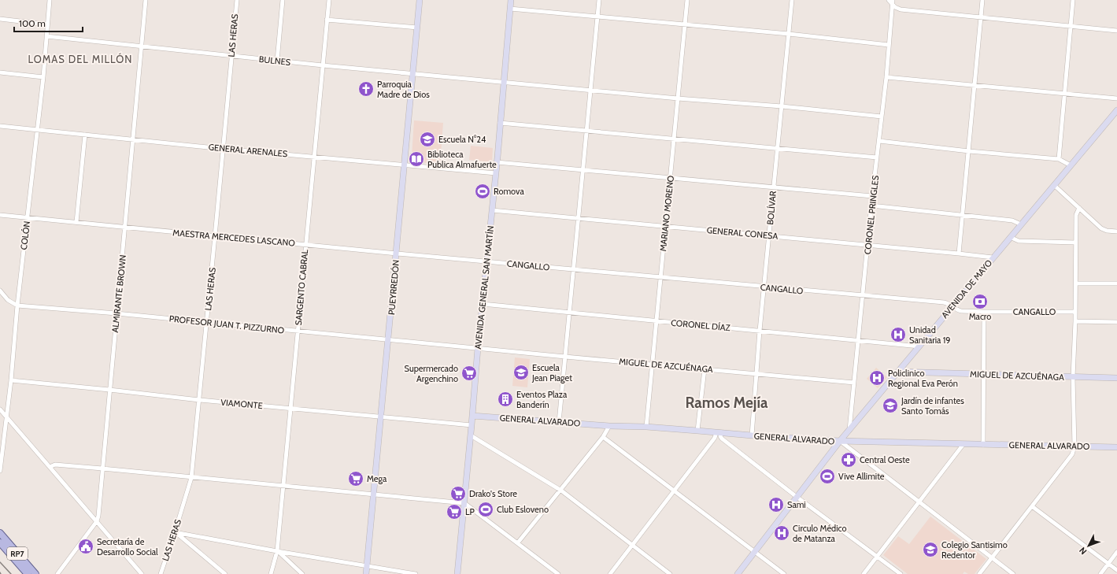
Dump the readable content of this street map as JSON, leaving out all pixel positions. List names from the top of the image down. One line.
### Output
{"streets":{"main road":["RP7"],"street":["LAS HERAS","BULNES","GENERAL ARENALES","BOLÍVAR","MARIANO MORENO","CORONEL PRINGLES","GENERAL CONESA","COLÓN","MAESTRA MERCEDES LASCANO","CANGALLO","SARGENTO CABRAL","PUEYRREDÓN","AVENIDA GENERAL SAN MARTÍN","AVENIDA DE MAYO","ALMIRANTE BROWN","PROFESOR JUAN T. PIZZURNO","CORONEL DÍAZ","MIGUEL DE AZCUÉNAGA","VIAMONTE","GENERAL ALVARADO"]},"crossings":[["LAS HERAS","BULNES"],["LAS HERAS","GENERAL ARENALES"],["LAS HERAS","MAESTRA MERCEDES LASCANO"],["LAS HERAS","PROFESOR JUAN T. PIZZURNO"],["LAS HERAS","VIAMONTE"],["BULNES","BOLÍVAR"],["BULNES","MARIANO MORENO"],["BULNES","CORONEL PRINGLES"],["BULNES","COLÓN"],["BULNES","SARGENTO CABRAL"],["BULNES","PUEYRREDÓN"],["BULNES","AVENIDA GENERAL SAN MARTÍN"],["BULNES","ALMIRANTE BROWN"],["GENERAL ARENALES","COLÓN"],["GENERAL ARENALES","SARGENTO CABRAL"],["GENERAL ARENALES","PUEYRREDÓN"],["GENERAL ARENALES","AVENIDA GENERAL SAN MARTÍN"],["GENERAL ARENALES","ALMIRANTE BROWN"],["BOLÍVAR","GENERAL CONESA"],["BOLÍVAR","CANGALLO"],["BOLÍVAR","CORONEL DÍAZ"],["BOLÍVAR","MIGUEL DE AZCUÉNAGA"],["BOLÍVAR","GENERAL ALVARADO"],["MARIANO MORENO","GENERAL CONESA"],["MARIANO MORENO","CANGALLO"],["MARIANO MORENO","CORONEL DÍAZ"],["MARIANO MORENO","MIGUEL DE AZCUÉNAGA"],["MARIANO MORENO","GENERAL ALVARADO"],["CORONEL PRINGLES","GENERAL CONESA"],["CORONEL PRINGLES","CANGALLO"],["CORONEL PRINGLES","AVENIDA DE MAYO"],["CORONEL PRINGLES","CORONEL DÍAZ"],["CORONEL PRINGLES","MIGUEL DE AZCUÉNAGA"],["GENERAL CONESA","AVENIDA GENERAL SAN MARTÍN"],["GENERAL CONESA","AVENIDA DE MAYO"],["COLÓN","MAESTRA MERCEDES LASCANO"],["COLÓN","PROFESOR JUAN T. PIZZURNO"],["COLÓN","VIAMONTE"],["MAESTRA MERCEDES LASCANO","CANGALLO"],["MAESTRA MERCEDES LASCANO","SARGENTO CABRAL"],["MAESTRA MERCEDES LASCANO","PUEYRREDÓN"],["MAESTRA MERCEDES LASCANO","AVENIDA GENERAL SAN MARTÍN"],["MAESTRA MERCEDES LASCANO","ALMIRANTE BROWN"],["CANGALLO","AVENIDA GENERAL SAN MARTÍN"],["CANGALLO","AVENIDA DE MAYO"],["SARGENTO CABRAL","PROFESOR JUAN T. PIZZURNO"],["SARGENTO CABRAL","VIAMONTE"],["PUEYRREDÓN","PROFESOR JUAN T. PIZZURNO"],["PUEYRREDÓN","VIAMONTE"],["AVENIDA GENERAL SAN MARTÍN","PROFESOR JUAN T. PIZZURNO"],["AVENIDA GENERAL SAN MARTÍN","CORONEL DÍAZ"],["AVENIDA GENERAL SAN MARTÍN","MIGUEL DE AZCUÉNAGA"],["AVENIDA GENERAL SAN MARTÍN","VIAMONTE"],["AVENIDA GENERAL SAN MARTÍN","GENERAL ALVARADO"],["AVENIDA DE MAYO","CORONEL DÍAZ"],["AVENIDA DE MAYO","MIGUEL DE AZCUÉNAGA"],["AVENIDA DE MAYO","GENERAL ALVARADO"],["ALMIRANTE BROWN","PROFESOR JUAN T. PIZZURNO"],["ALMIRANTE BROWN","VIAMONTE"],["PROFESOR JUAN T. PIZZURNO","MIGUEL DE AZCUÉNAGA"]],"districts":["LOMAS DEL MILLÓN","Ramos Mejía"],"places":{"church":["Parroquia Madre de Dios"],"school or university":["Escuela N°24","Escuela Jean Piaget","Jardín de infantes Santo Tomás","Colegio Santisimo Redentor"],"library":["Biblioteca Publica Almafuerte"],"sports":["Romova","Vive Allimite","Club Esloveno"],"bank":["Macro"],"hospital":["Unidad Sanitaria 19","Policlinico Regional Eva Perón","Sami","Circulo Médico de Matanza"],"supermarket":["Supermercado Argenchino","Mega","Drako's Store","LP"],"building":["Eventos Plaza Banderín"],"pharmacy":["Central Oeste"],"public building":["Secretaría de Desarrollo Social"]},"scale_bar":"100 m","north":"bottom left"}
